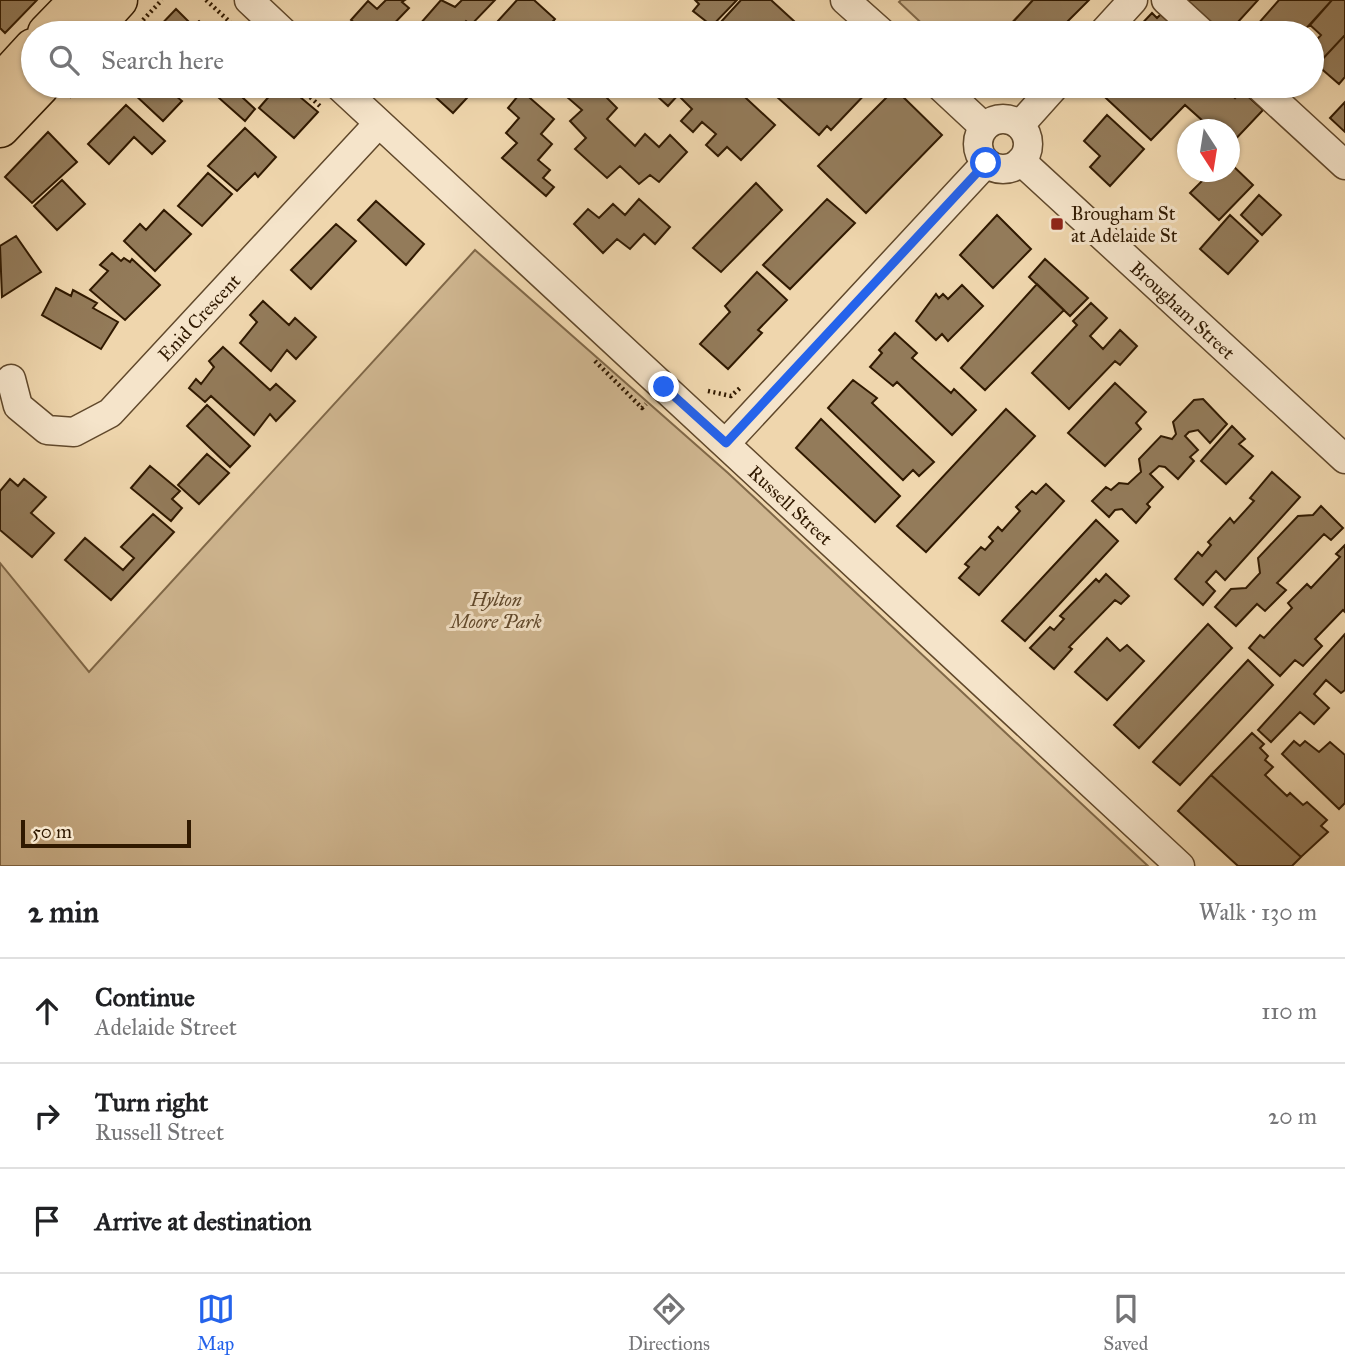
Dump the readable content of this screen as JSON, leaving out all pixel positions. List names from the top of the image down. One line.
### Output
{"streets":{"street":["Brougham Street","Enid Crescent","Russell Street"]},"crossings":[["Enid Crescent","Russell Street"]],"parks":["Hylton Moore Park"],"places":{"transit":["Brougham St at Adelaide St"]},"scale_bar":"50 m","north":"bottom","page":{"search":"Search here","scale":"50 m","heading":["2 min","Walk · 130 m"],"list":[["Continue","Adelaide Street","110 m"],["Turn right","Russell Street","20 m"],"Arrive at destination"],"nav":["Map","Directions","Saved"]}}
